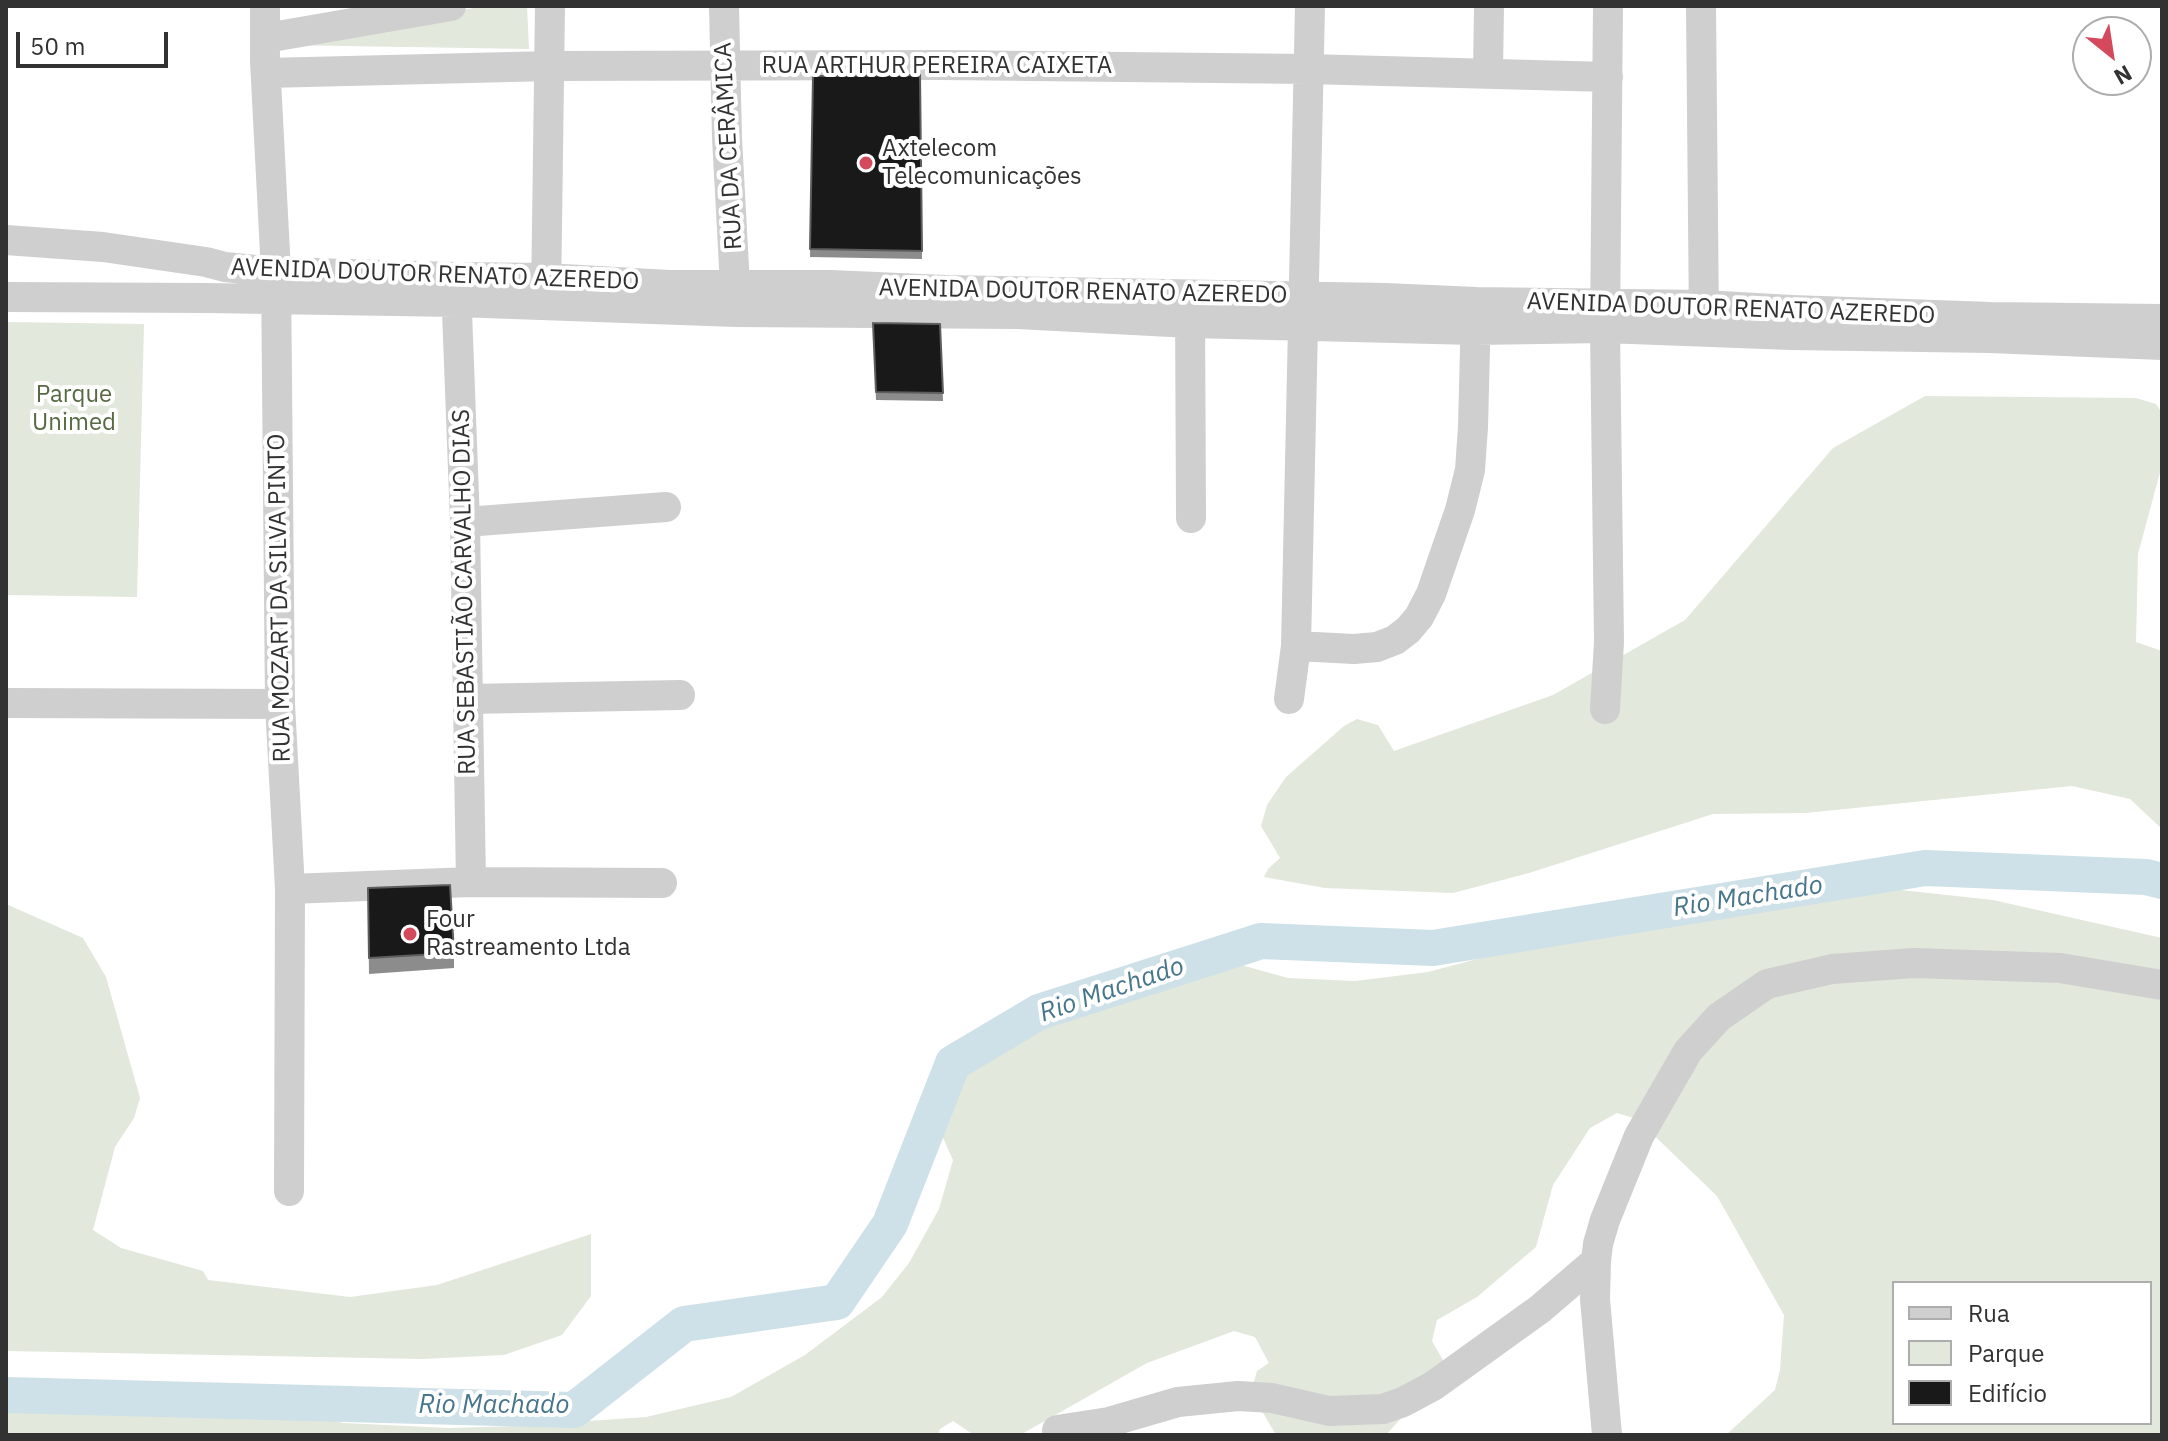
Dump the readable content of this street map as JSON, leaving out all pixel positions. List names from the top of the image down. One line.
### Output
{"streets":{"street":["RUA ARTHUR PEREIRA CAIXETA","RUA DA CERÂMICA","AVENIDA DOUTOR RENATO AZEREDO","RUA SEBASTIÃO CARVALHO DIAS","RUA MOZART DA SILVA PINTO"]},"crossings":[["RUA ARTHUR PEREIRA CAIXETA","RUA DA CERÂMICA"],["RUA ARTHUR PEREIRA CAIXETA","RUA MOZART DA SILVA PINTO"],["RUA DA CERÂMICA","AVENIDA DOUTOR RENATO AZEREDO"],["AVENIDA DOUTOR RENATO AZEREDO","RUA SEBASTIÃO CARVALHO DIAS"],["AVENIDA DOUTOR RENATO AZEREDO","RUA MOZART DA SILVA PINTO"]],"water":["Rio Machado"],"parks":["Parque Unimed"],"places":["Axtelecom Telecomunicações","Four Rastreamento Ltda"],"legend":["Rua","Parque","Edifício"],"scale_bar":"50 m","north":"bottom right"}
